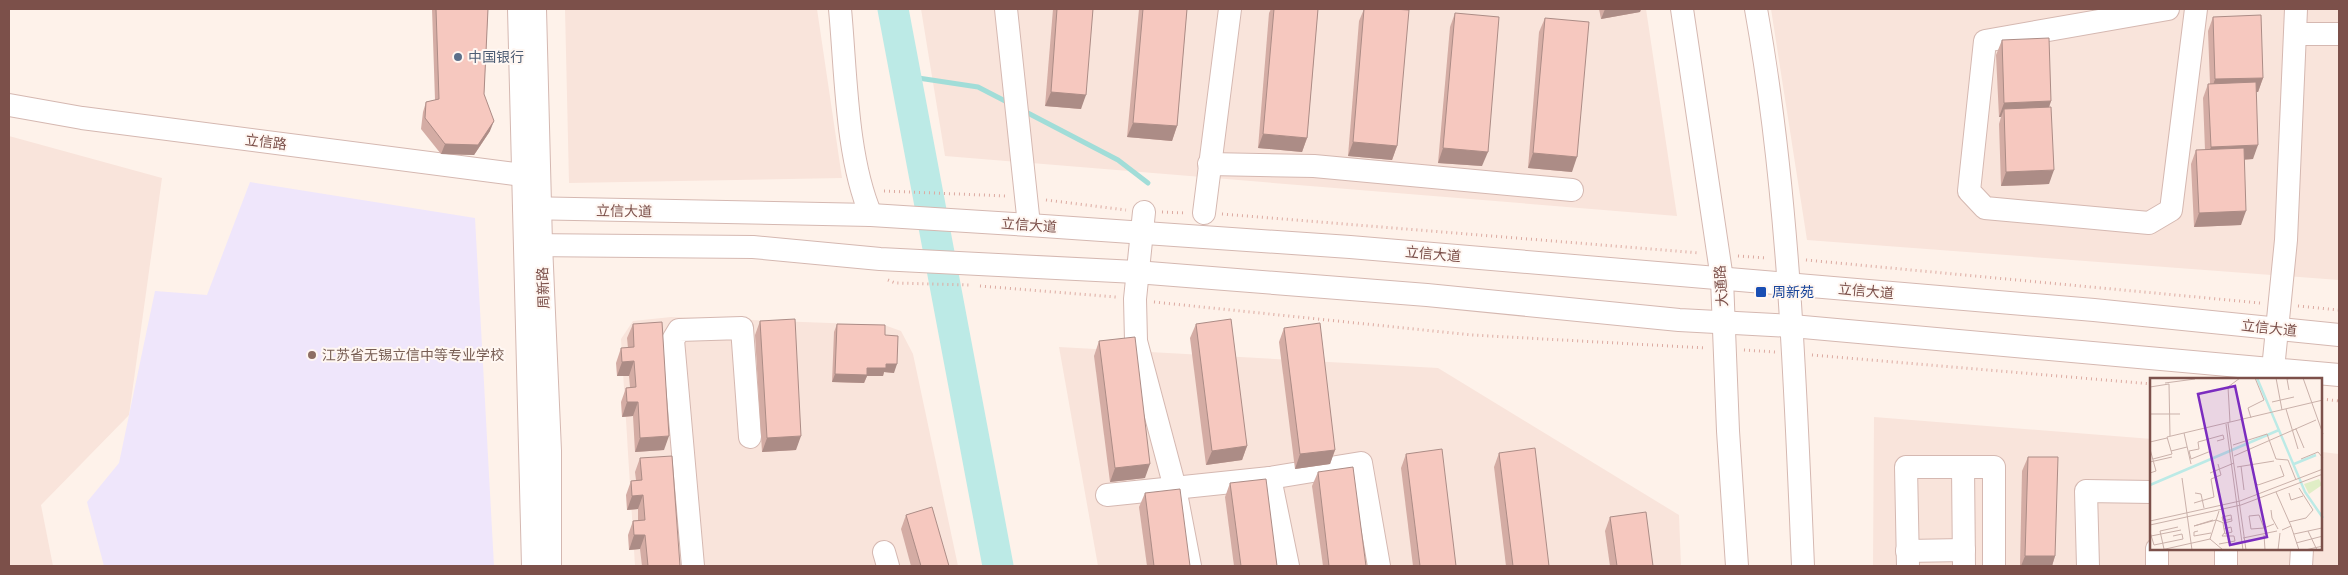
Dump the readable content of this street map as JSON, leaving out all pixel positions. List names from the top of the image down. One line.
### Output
{"streets":{"street":["立信路","立信大道","大通路","周新路"]},"crossings":[["立信路","周新路"],["立信大道","大通路"],["立信大道","周新路"]],"places":{"other":["中国银行","江苏省无锡立信中等专业学校"],"transit":["周新苑"]}}
